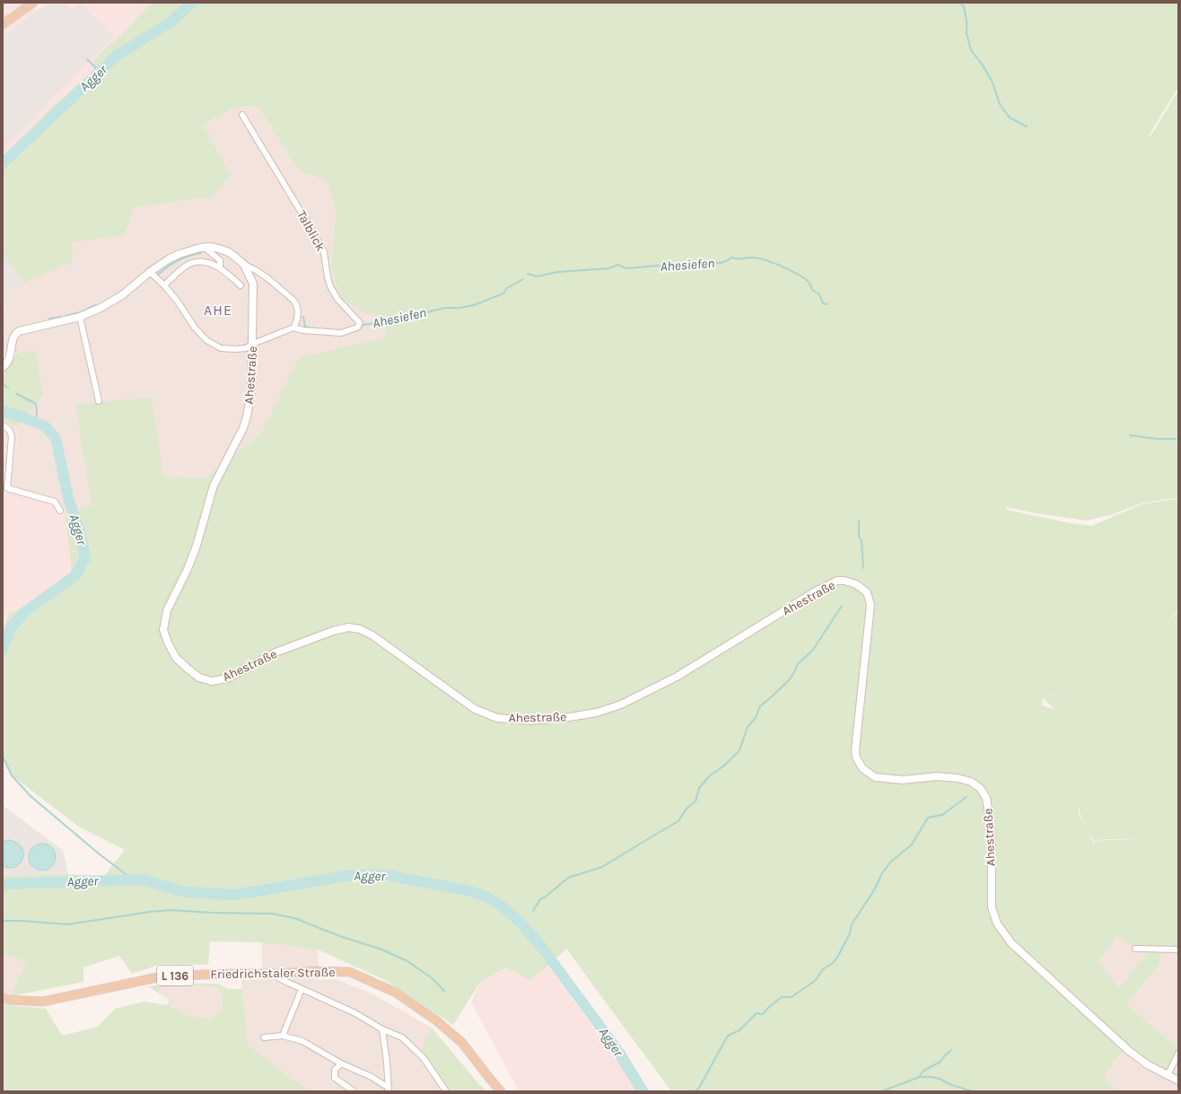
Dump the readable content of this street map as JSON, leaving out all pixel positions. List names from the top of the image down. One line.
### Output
{"streets":{"main road":["Ahestraße","Friedrichstaler Straße","L 136"],"street":["Talblick"]},"districts":["AHE"],"water":["Agger","Ahesiefen"]}
